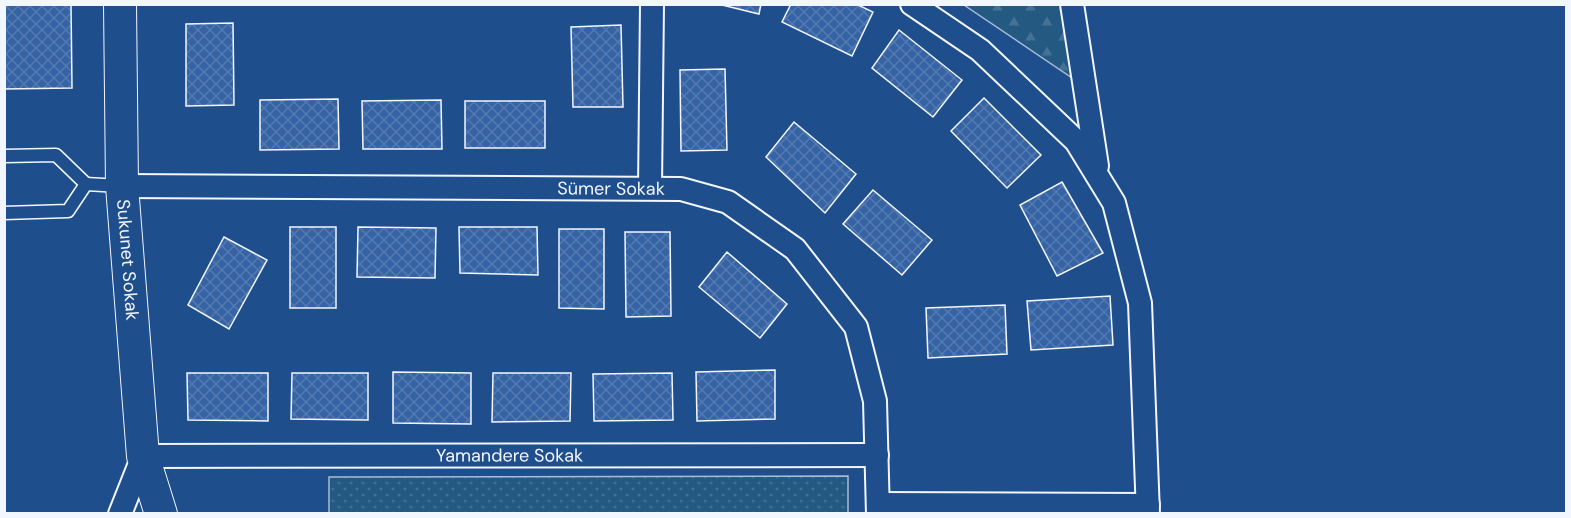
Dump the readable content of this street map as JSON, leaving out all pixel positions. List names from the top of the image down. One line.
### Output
{"streets":{"street":["Sümer Sokak","Sukunet Sokak","Yamandere Sokak"]},"crossings":[["Sümer Sokak","Sukunet Sokak"],["Sümer Sokak","Yamandere Sokak"],["Sukunet Sokak","Yamandere Sokak"]]}
